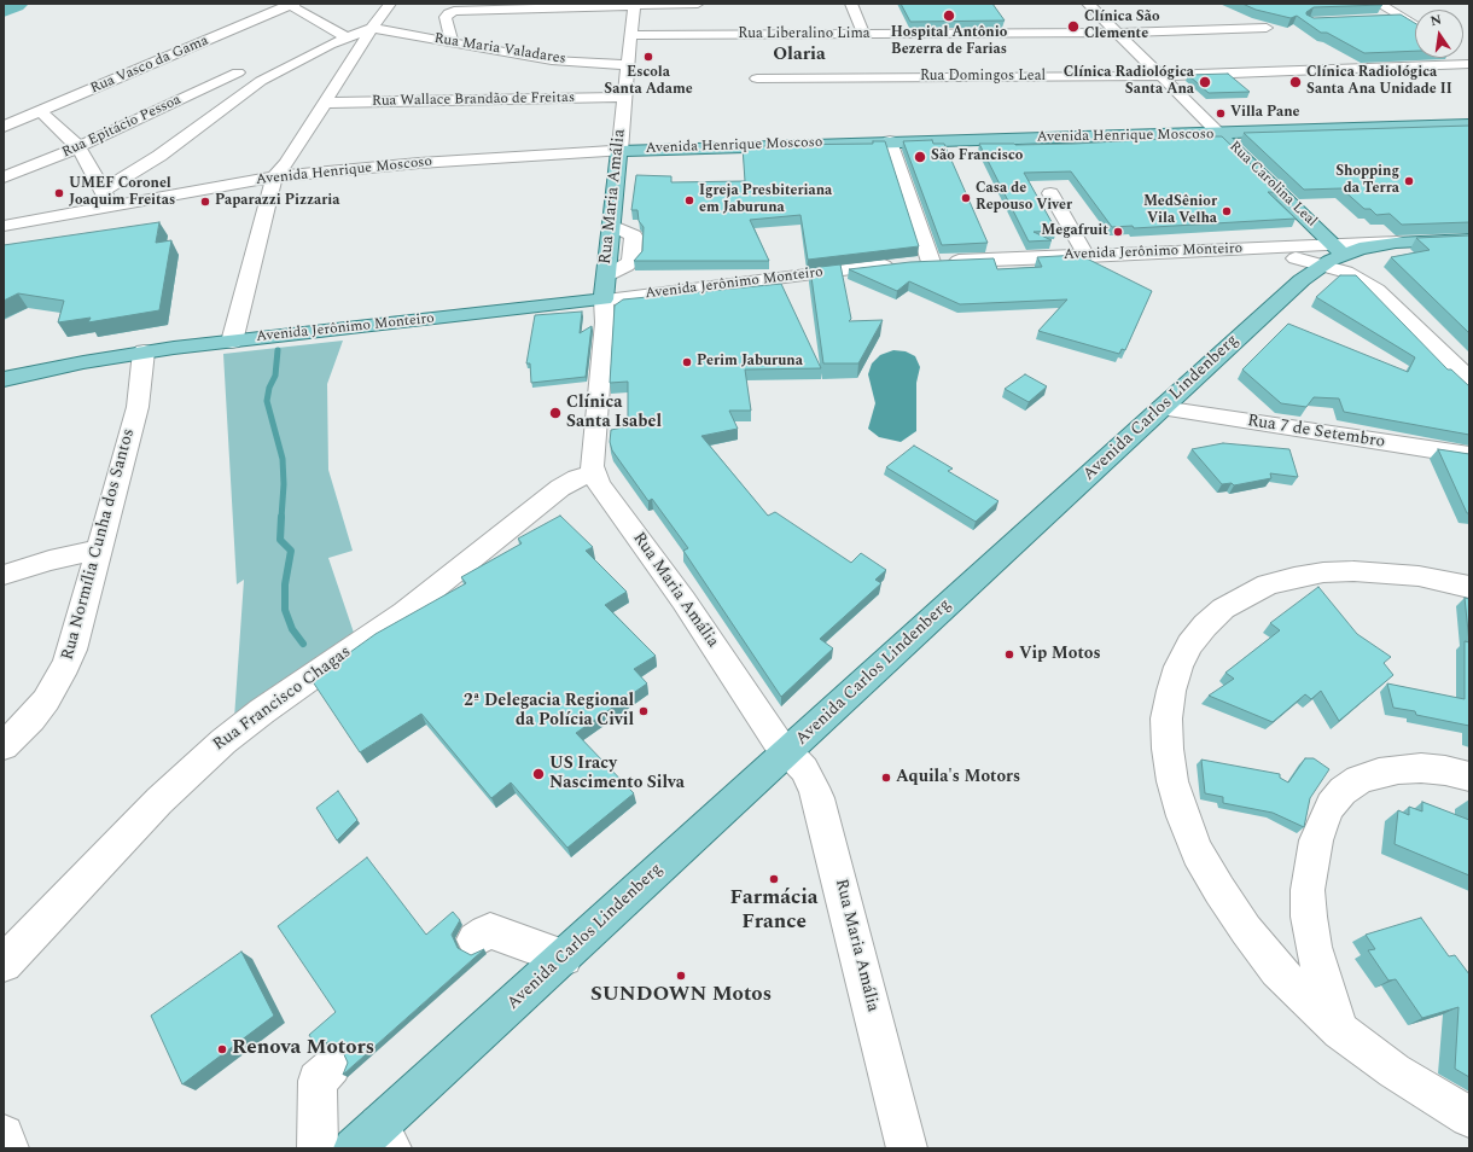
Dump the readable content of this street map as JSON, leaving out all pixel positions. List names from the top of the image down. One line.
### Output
{"streets":{"main road":["Avenida Henrique Moscoso","Rua Carolina Leal","Rua Maria Amália","Avenida Jerônimo Monteiro","Avenida Carlos Lindenberg"],"street":["Rua Liberalino Lima","Rua Maria Valadares","Rua Vasco da Gama","Rua Domingos Leal","Rua Wallace Brandão de Freitas","Rua Epitácio Pessoa","Rua 7 de Setembro","Rua Normília Cunha dos Santos","Rua Francisco Chagas"]},"crossings":[["Rua Liberalino Lima","Rua Carolina Leal"],["Rua Liberalino Lima","Rua Maria Amália"],["Rua Maria Valadares","Rua Maria Amália"],["Rua Domingos Leal","Rua Carolina Leal"],["Rua Wallace Brandão de Freitas","Rua Maria Amália"],["Avenida Henrique Moscoso","Rua Carolina Leal"],["Avenida Henrique Moscoso","Rua Maria Amália"],["Rua Carolina Leal","Avenida Jerônimo Monteiro"],["Rua Carolina Leal","Avenida Carlos Lindenberg"],["Rua Maria Amália","Avenida Jerônimo Monteiro"],["Rua Maria Amália","Avenida Carlos Lindenberg"],["Rua Maria Amália","Rua Francisco Chagas"],["Avenida Jerônimo Monteiro","Avenida Carlos Lindenberg"],["Avenida Jerônimo Monteiro","Rua Normília Cunha dos Santos"],["Avenida Carlos Lindenberg","Rua 7 de Setembro"]],"districts":["Olaria"],"places":["Hospital Antônio Bezerra de Farias","Clínica São Clemente","Escola Santa Adame","Clínica Radiológica Santa Ana","Clínica Radiológica Santa Ana Unidade II","Villa Pane","São Francisco","Shopping da Terra","UMEF Coronel Joaquim Freitas","Casa de Repouso Viver","Igreja Presbiteriana em Jaburuna","Paparazzi Pizzaria","MedSênior Vila Velha","Megafruit","Perim Jaburuna","Clínica Santa Isabel","Vip Motos","2ª Delegacia Regional da Polícia Civil","US Iracy Nascimento Silva","Aquila's Motors","Farmácia France","SUNDOWN Motos","Renova Motors"],"north":"top"}
